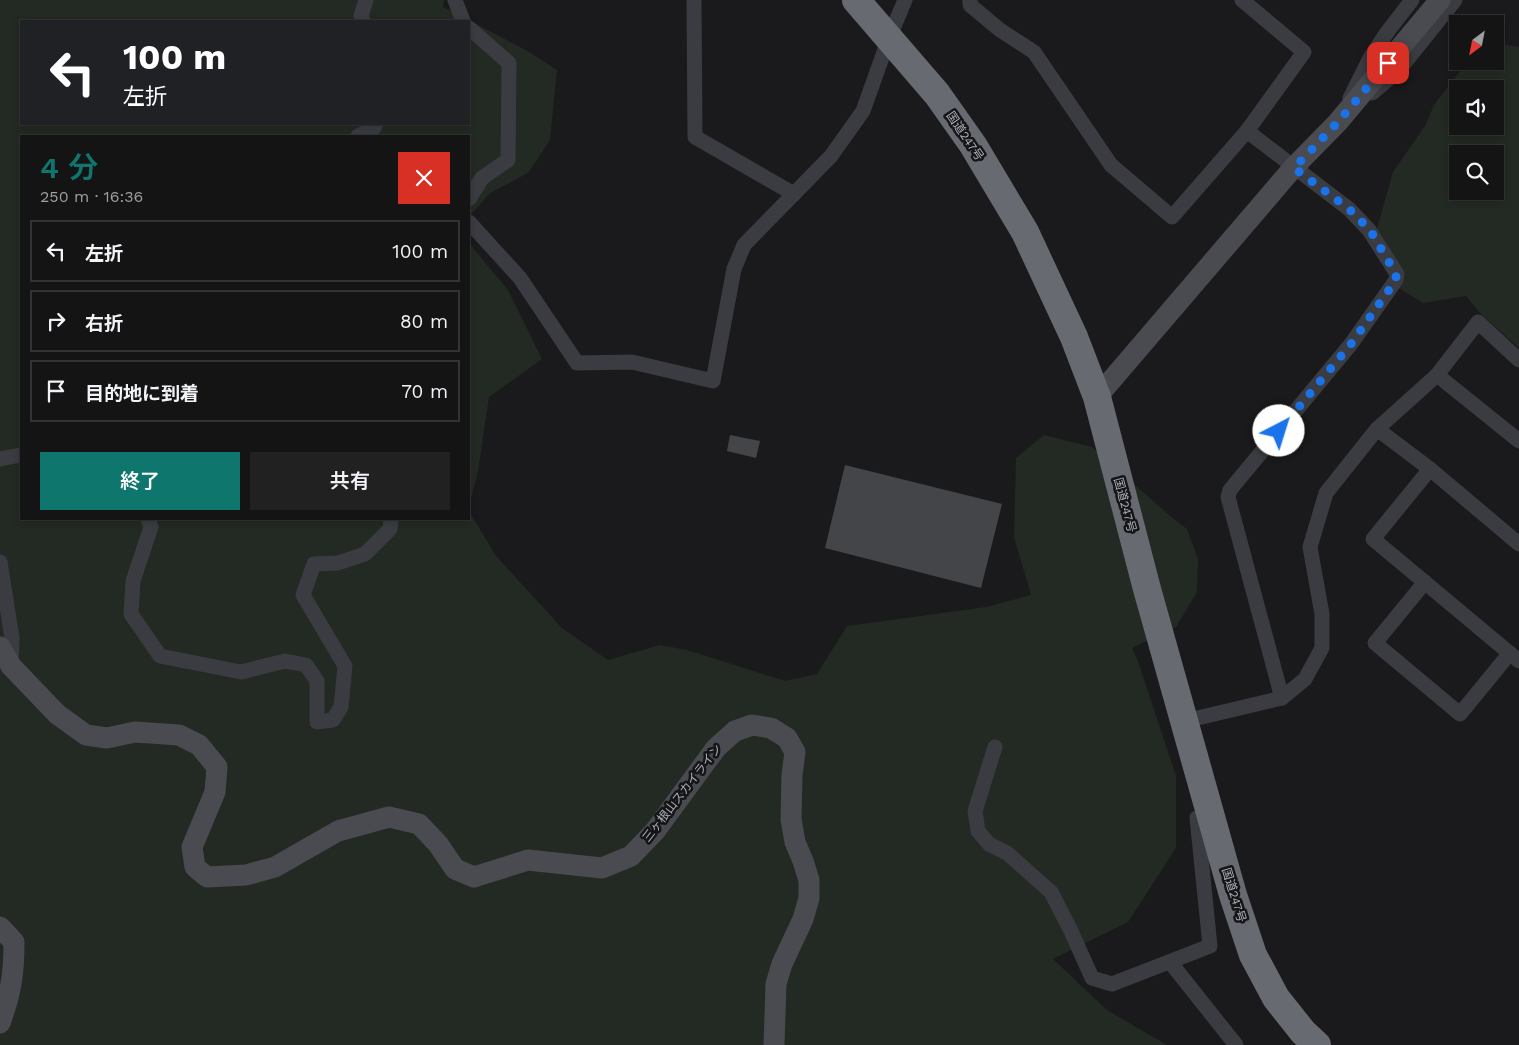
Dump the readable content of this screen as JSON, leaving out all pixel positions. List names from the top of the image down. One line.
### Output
{"streets":{"highway":["国道247号"],"street":["三ヶ根山スカイライン"]},"north":"bottom left","page":{"turn":["100 m","左折"],"heading":["4 分","250 m · 16:36"],"list":[{"name":"左折","value":"100 m"},{"name":"右折","value":"80 m"},{"name":"目的地に到着","value":"70 m"}],"buttons":["終了","共有"]}}
